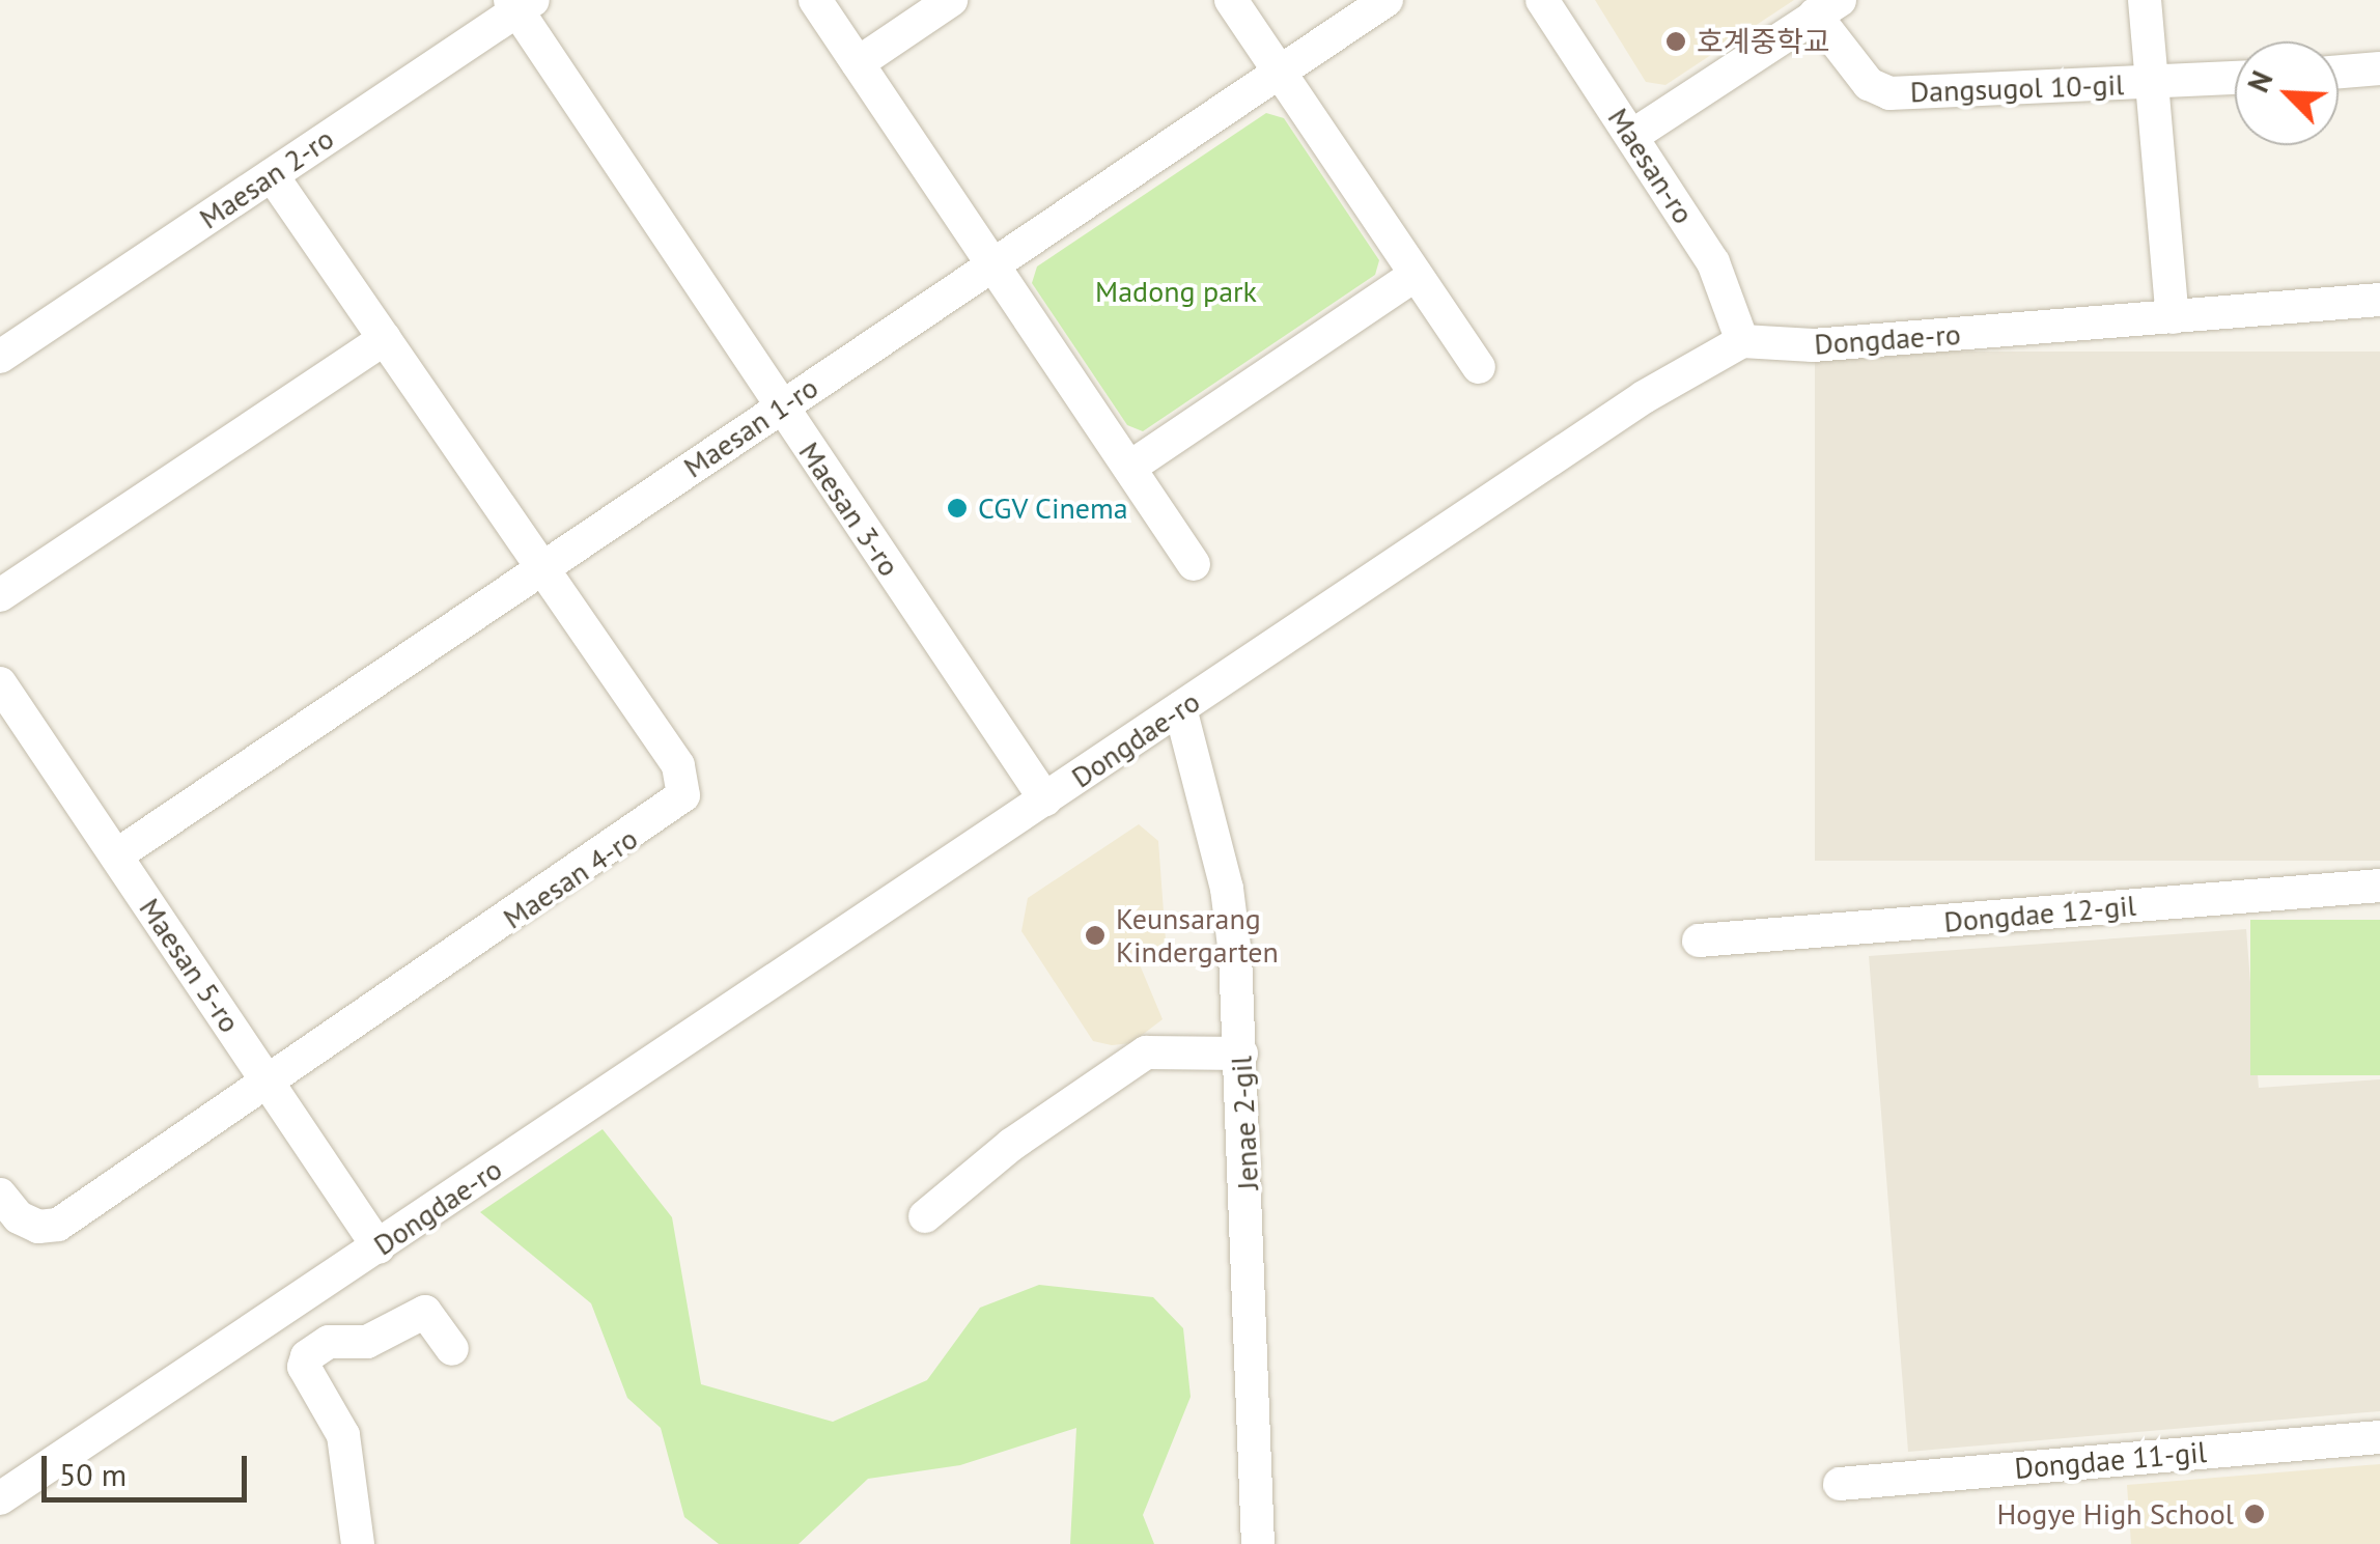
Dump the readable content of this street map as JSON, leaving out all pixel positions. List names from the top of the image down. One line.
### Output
{"streets":{"street":["Dangsugol 10-gil","Maesan-ro","Maesan 2-ro","Dongdae-ro","Maesan 1-ro","Maesan 3-ro","Maesan 4-ro","Dongdae 12-gil","Maesan 5-ro","Jenae 2-gil","Dongdae 11-gil"]},"crossings":[["Maesan-ro","Dongdae-ro"],["Maesan 2-ro","Maesan 3-ro"],["Maesan 2-ro","Maesan 4-ro"],["Dongdae-ro","Maesan 3-ro"],["Dongdae-ro","Maesan 5-ro"],["Dongdae-ro","Jenae 2-gil"],["Maesan 1-ro","Maesan 3-ro"],["Maesan 1-ro","Maesan 4-ro"],["Maesan 1-ro","Maesan 5-ro"],["Maesan 4-ro","Maesan 5-ro"]],"parks":["Madong park"],"places":["호계중학교","CGV Cinema","Keunsarang Kindergarten","Hogye High School"],"scale_bar":"50 m","north":"top left"}
